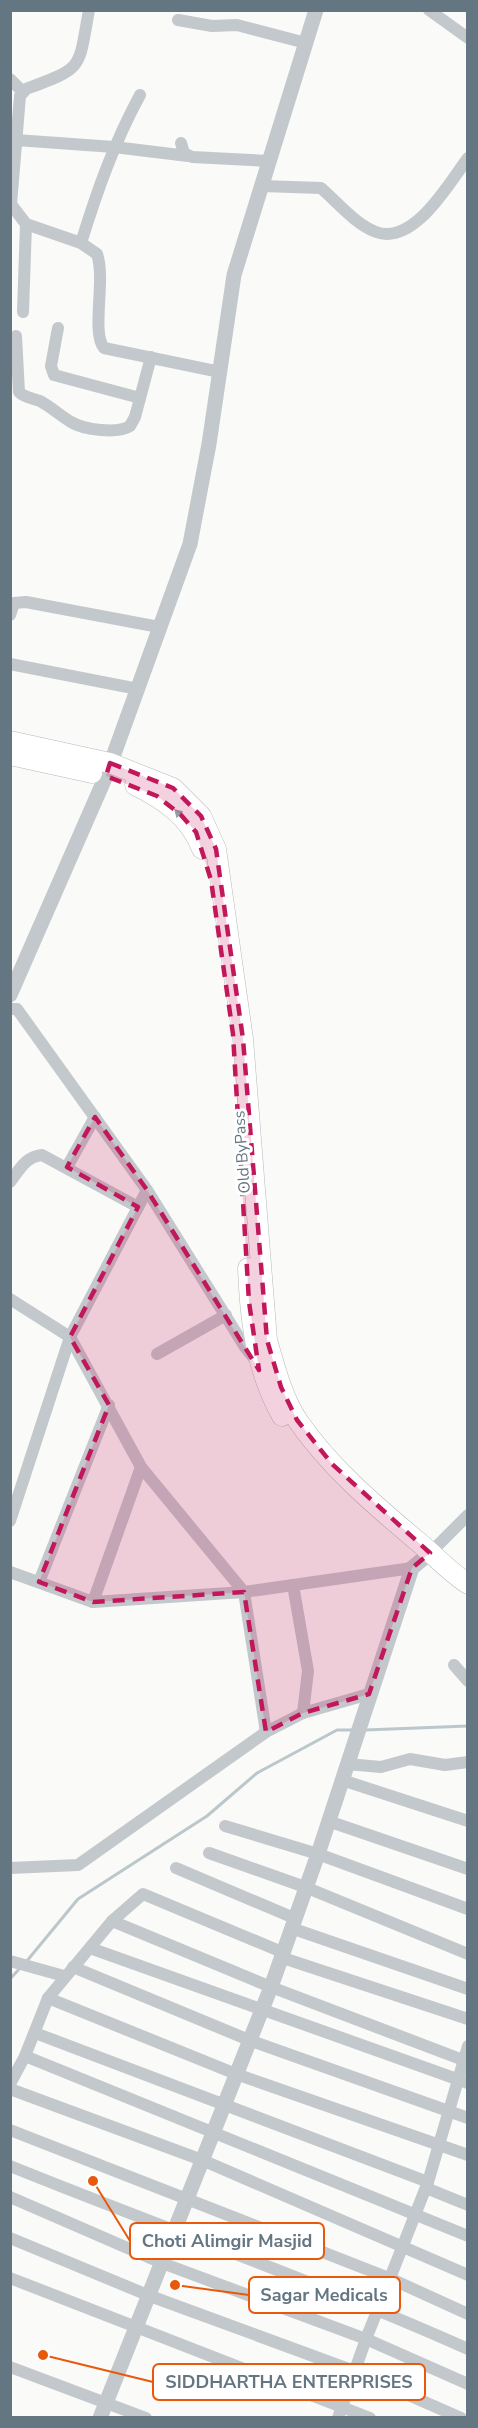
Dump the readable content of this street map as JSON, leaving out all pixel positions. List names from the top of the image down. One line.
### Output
{"streets":{"main road":["Old ByPass"]},"places":["Choti Alimgir Masjid","Sagar Medicals","SIDDHARTHA ENTERPRISES"]}
